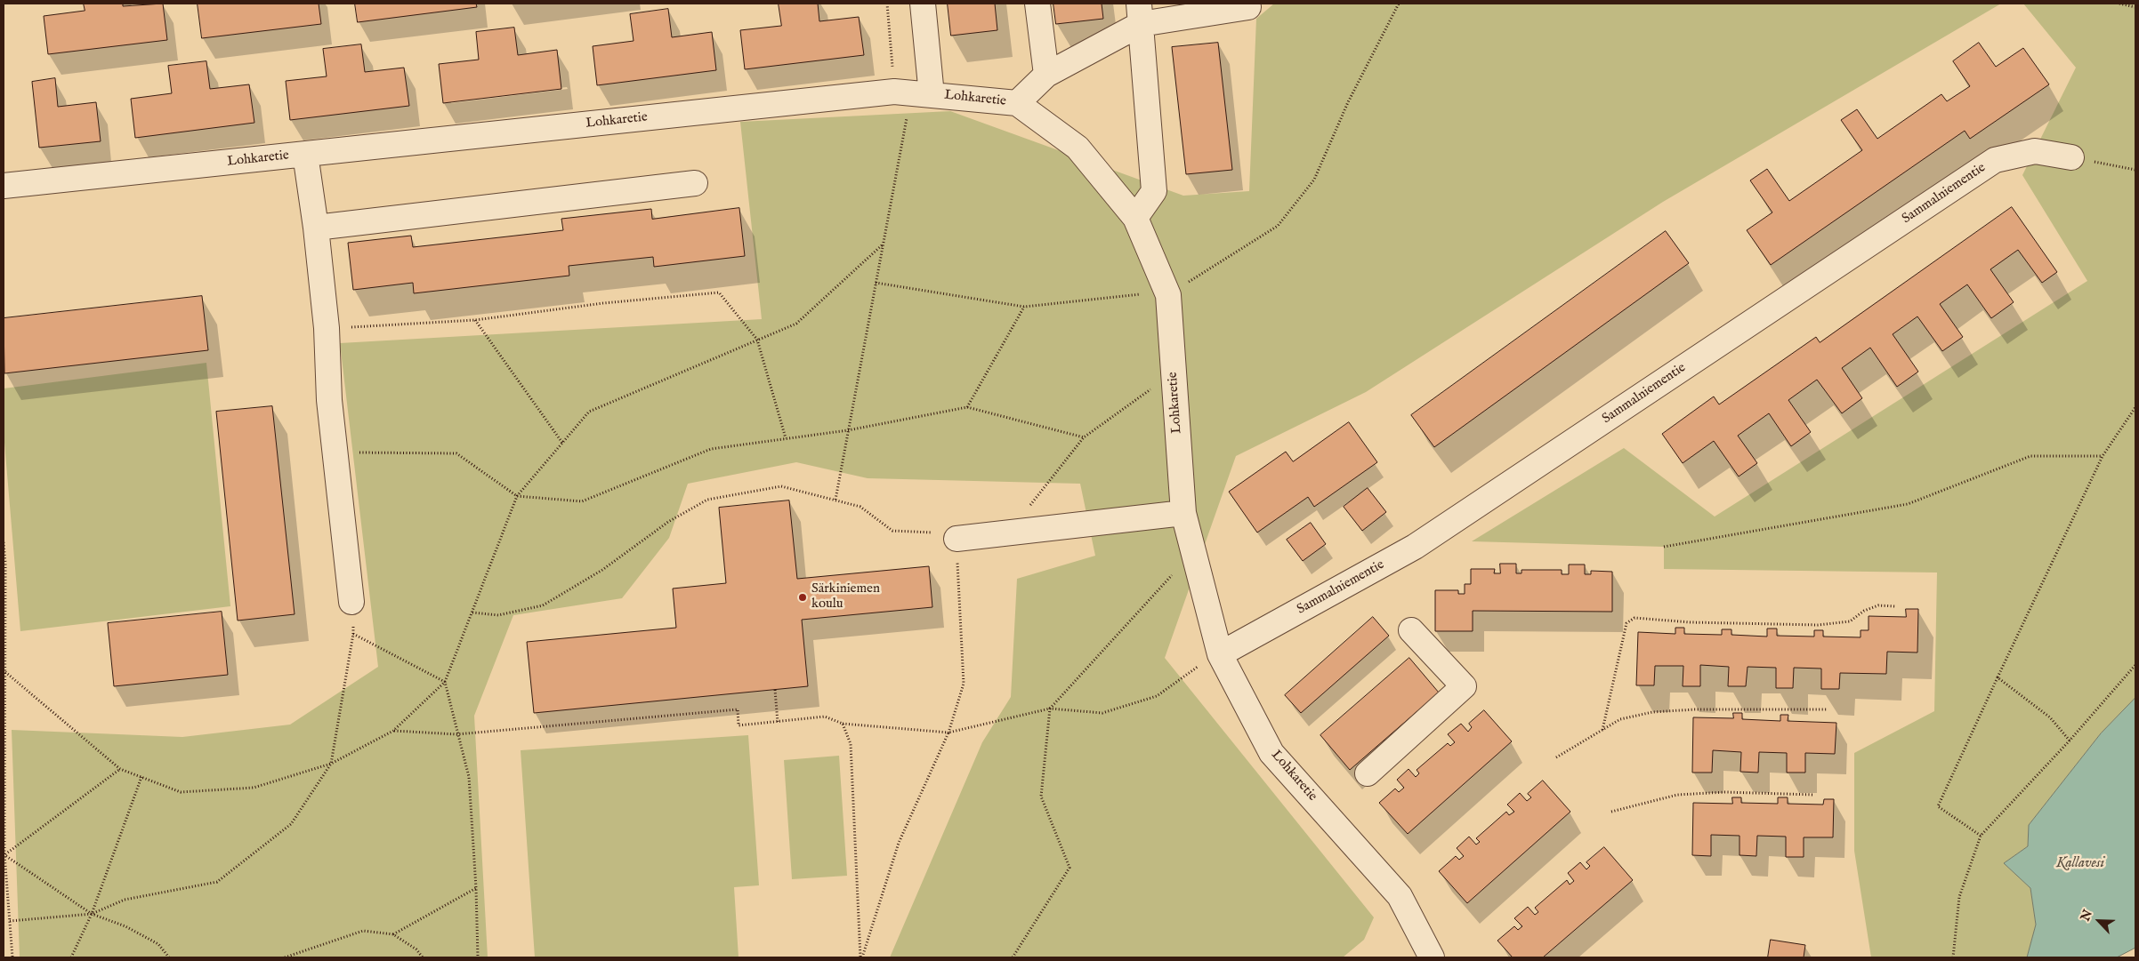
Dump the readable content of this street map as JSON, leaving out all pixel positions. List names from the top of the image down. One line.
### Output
{"streets":{"street":["Lohkaretie","Sammalniementie"]},"crossings":[["Lohkaretie","Sammalniementie"]],"water":["Kallavesi"],"places":["Särkiniemen koulu"],"north":"top left"}
